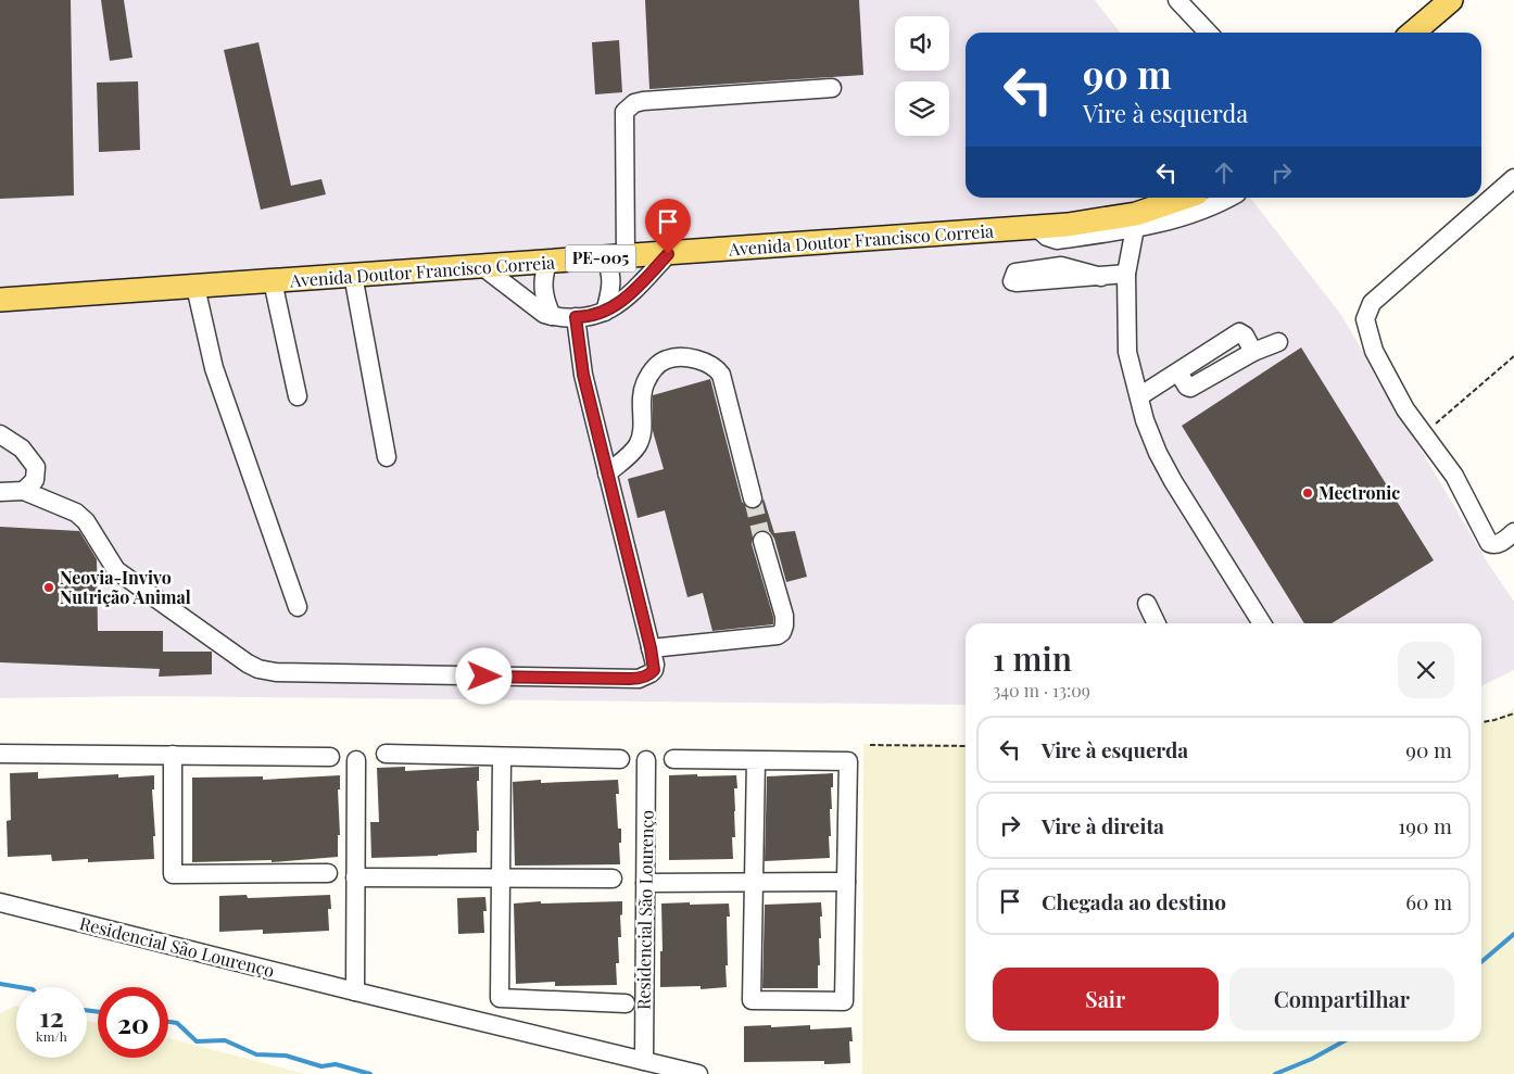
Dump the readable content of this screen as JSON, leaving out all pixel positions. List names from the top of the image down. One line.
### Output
{"streets":{"main road":["Avenida Doutor Francisco Correia","PE-005"],"street":["Residencial São Lourenço"]},"places":["Mectronic","Neovia-Invivo Nutrição Animal"],"page":{"turn":["90 m","Vire à esquerda"],"heading":["1 min","340 m · 13:09"],"list":[{"name":"Vire à esquerda","value":"90 m"},{"name":"Vire à direita","value":"190 m"},{"name":"Chegada ao destino","value":"60 m"}],"buttons":["Sair","Compartilhar"],"speed":"12 km/h","limit":"20"}}
